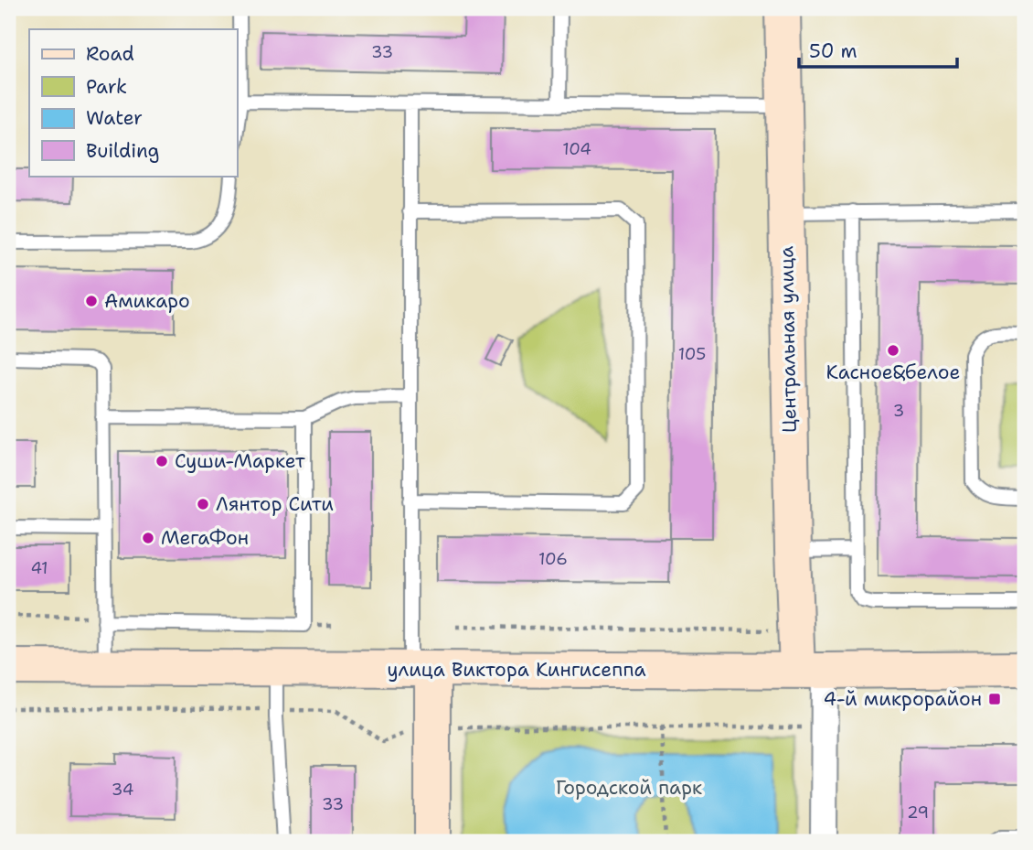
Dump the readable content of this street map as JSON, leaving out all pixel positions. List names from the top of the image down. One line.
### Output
{"streets":{"street":["Центральная улица","улица Виктора Кингисеппа"]},"crossings":[["Центральная улица","улица Виктора Кингисеппа"]],"parks":["Городской парк"],"places":{"other":["Амикаро","Касное&белое","Суши-Маркет","Лянтор Сити","МегаФон"],"transit":["4-й микрорайон"]},"house_numbers":["33","104","105","3","106","41","34","33","29"],"legend":["Road","Park","Water","Building"],"scale_bar":"50 m"}
